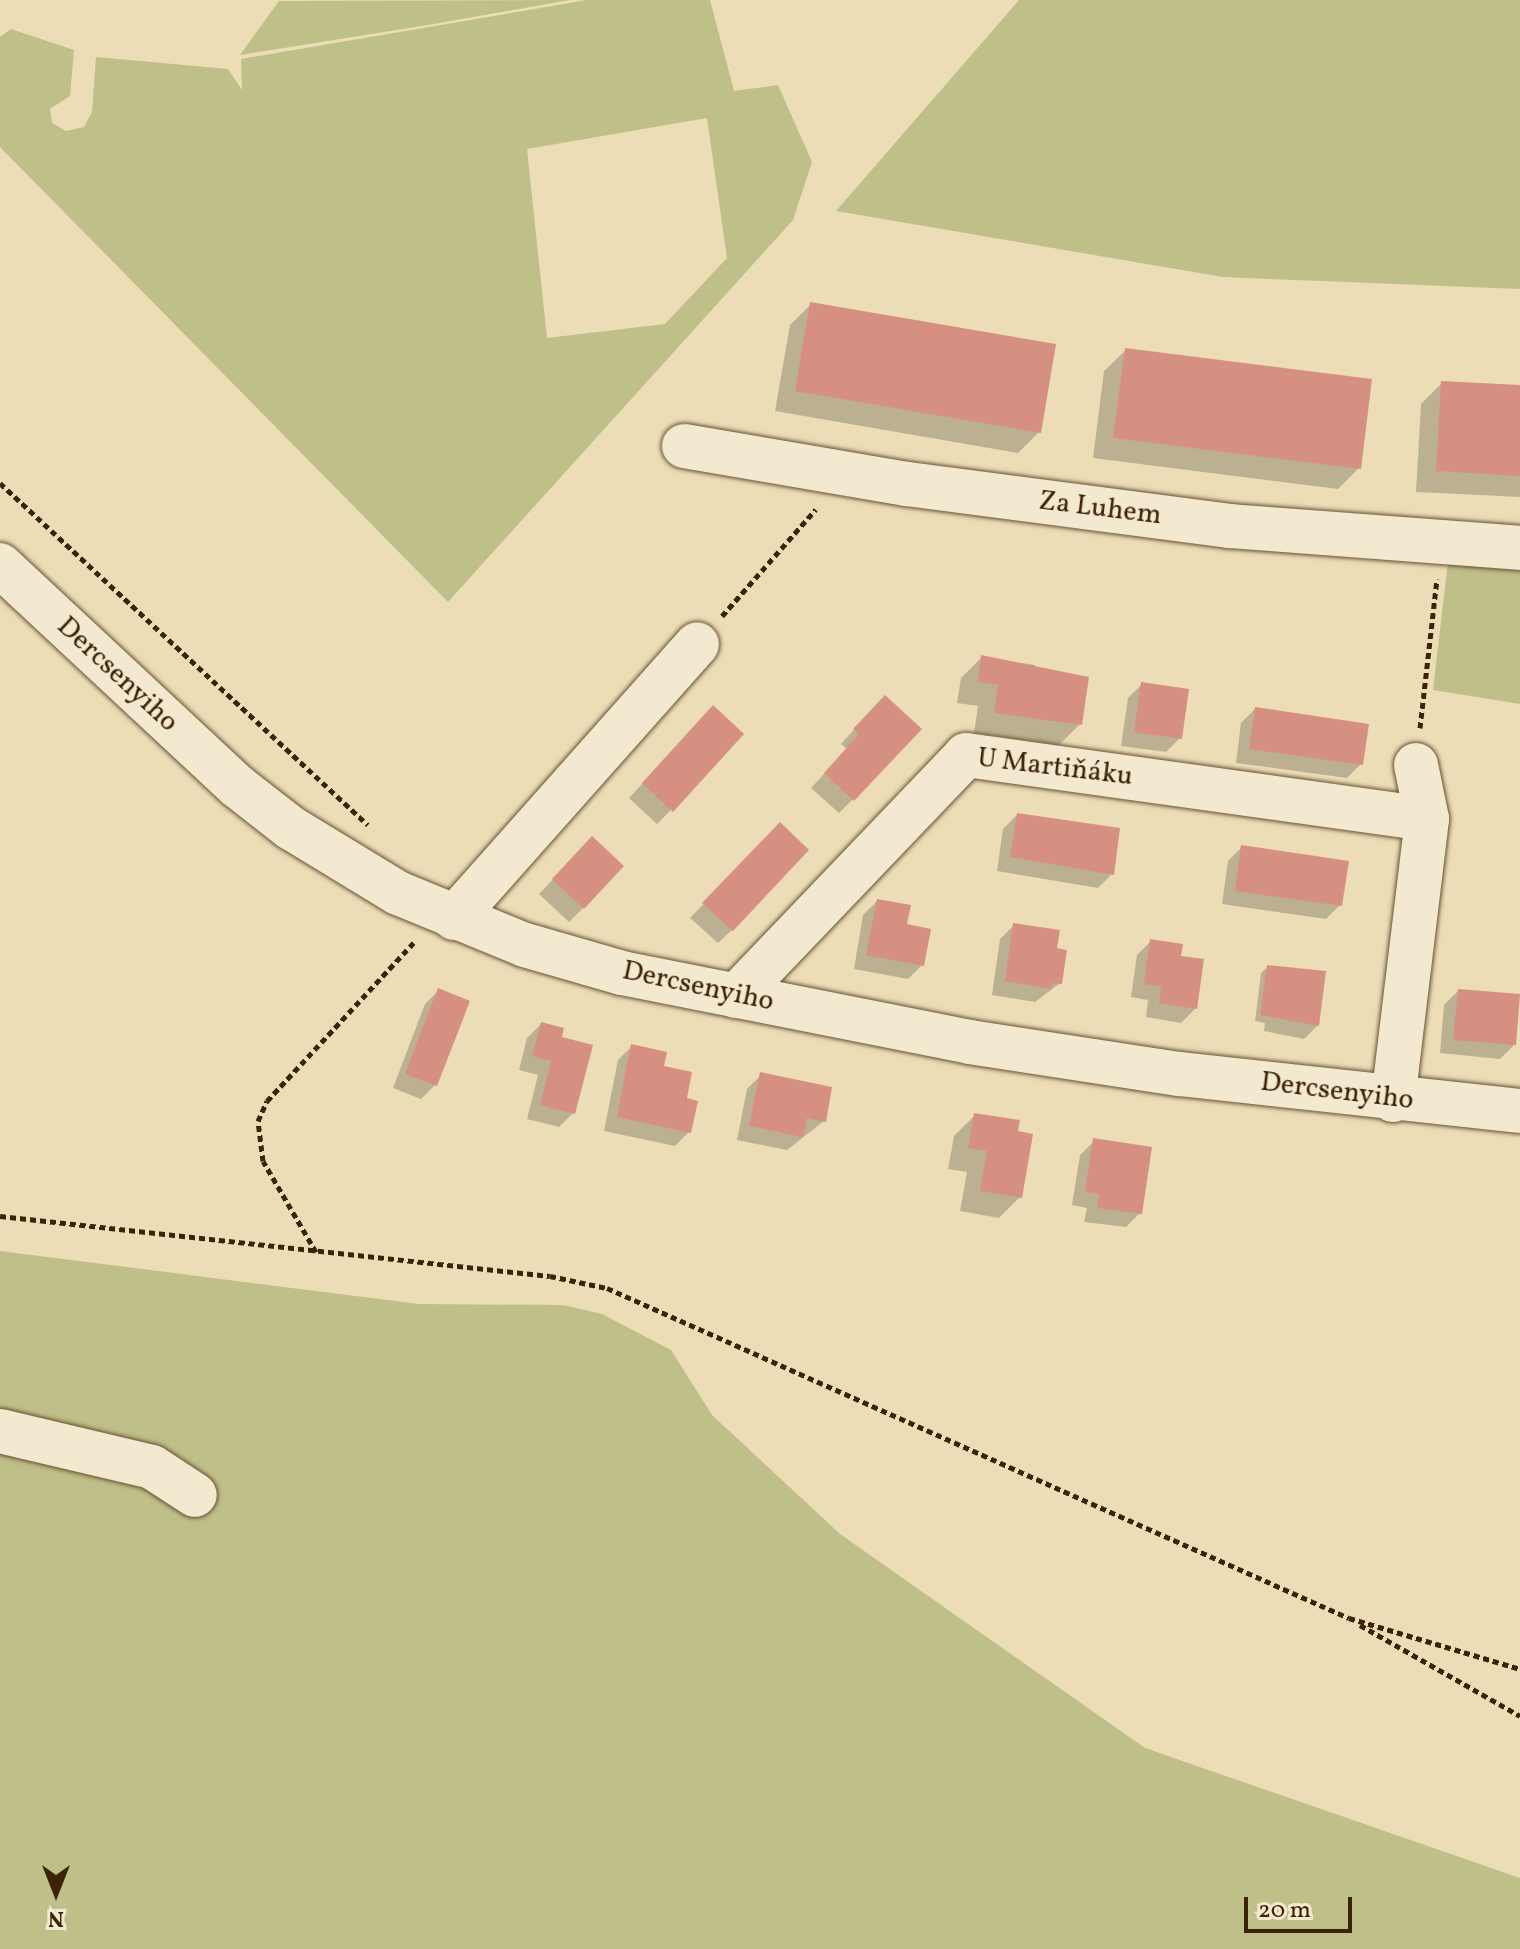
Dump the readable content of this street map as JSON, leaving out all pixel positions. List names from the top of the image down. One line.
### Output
{"streets":{"street":["Za Luhem","Dercsenyiho","U Martiňáku"]},"crossings":[["Dercsenyiho","U Martiňáku"]],"scale_bar":"20 m","north":"bottom"}
